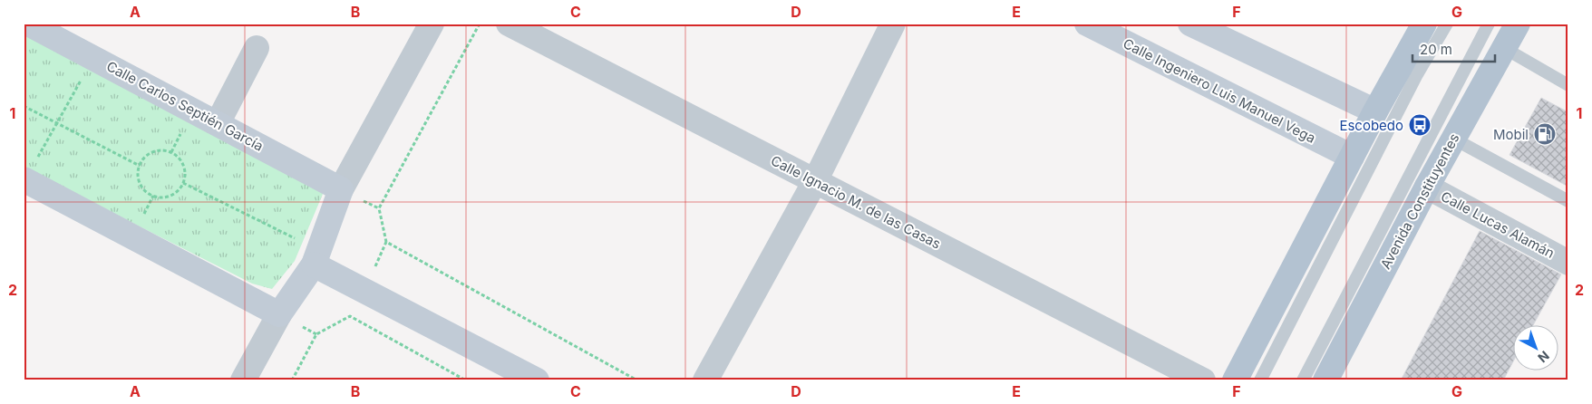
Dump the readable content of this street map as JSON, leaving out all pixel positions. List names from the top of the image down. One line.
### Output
{"streets":{"main road":["Avenida Constituyentes"],"street":["Calle Ingeniero Luis Manuel Vega","Calle Carlos Septién García","Calle Ignacio M. de las Casas","Calle Lucas Alamán"]},"crossings":[["Avenida Constituyentes","Calle Lucas Alamán"]],"places":{"bus stop":["Escobedo"],"fuel station":["Mobil"]},"scale_bar":"20 m","north":"bottom right","grid":{"columns":["A","B","C","D","E","F","G"],"rows":["1","2"]}}
